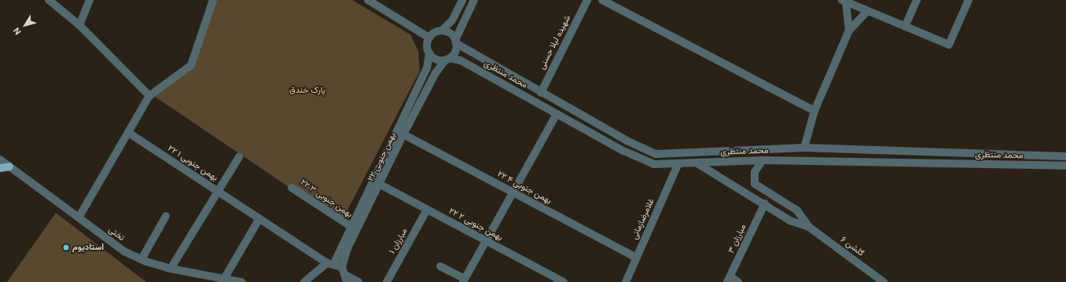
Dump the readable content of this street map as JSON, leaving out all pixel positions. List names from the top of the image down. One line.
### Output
{"streets":{"street":["شهیده لیلا حسنی","محمد منتظری","۲۲ بهمن جنوبی","۲۲ بهمن جنوبی ۱","۲۲ بهمن جنوبی ۴","۲۲ بهمن جنوبی ۳","غلامرضازمانی","۲۲ بهمن جنوبی ۲","تختی","مبارزان ۳","مبارزان ۱","ګلشن ۶"]},"crossings":[["شهیده لیلا حسنی","محمد منتظری"],["محمد منتظری","۲۲ بهمن جنوبی"],["محمد منتظری","غلامرضازمانی"],["۲۲ بهمن جنوبی","۲۲ بهمن جنوبی ۱"],["۲۲ بهمن جنوبی","۲۲ بهمن جنوبی ۴"],["۲۲ بهمن جنوبی","۲۲ بهمن جنوبی ۳"],["۲۲ بهمن جنوبی","۲۲ بهمن جنوبی ۲"],["۲۲ بهمن جنوبی ۴","غلامرضازمانی"],["۲۲ بهمن جنوبی ۲","مبارزان ۱"]],"parks":["پارک خندق"],"places":["استادیوم"],"north":"bottom left"}
